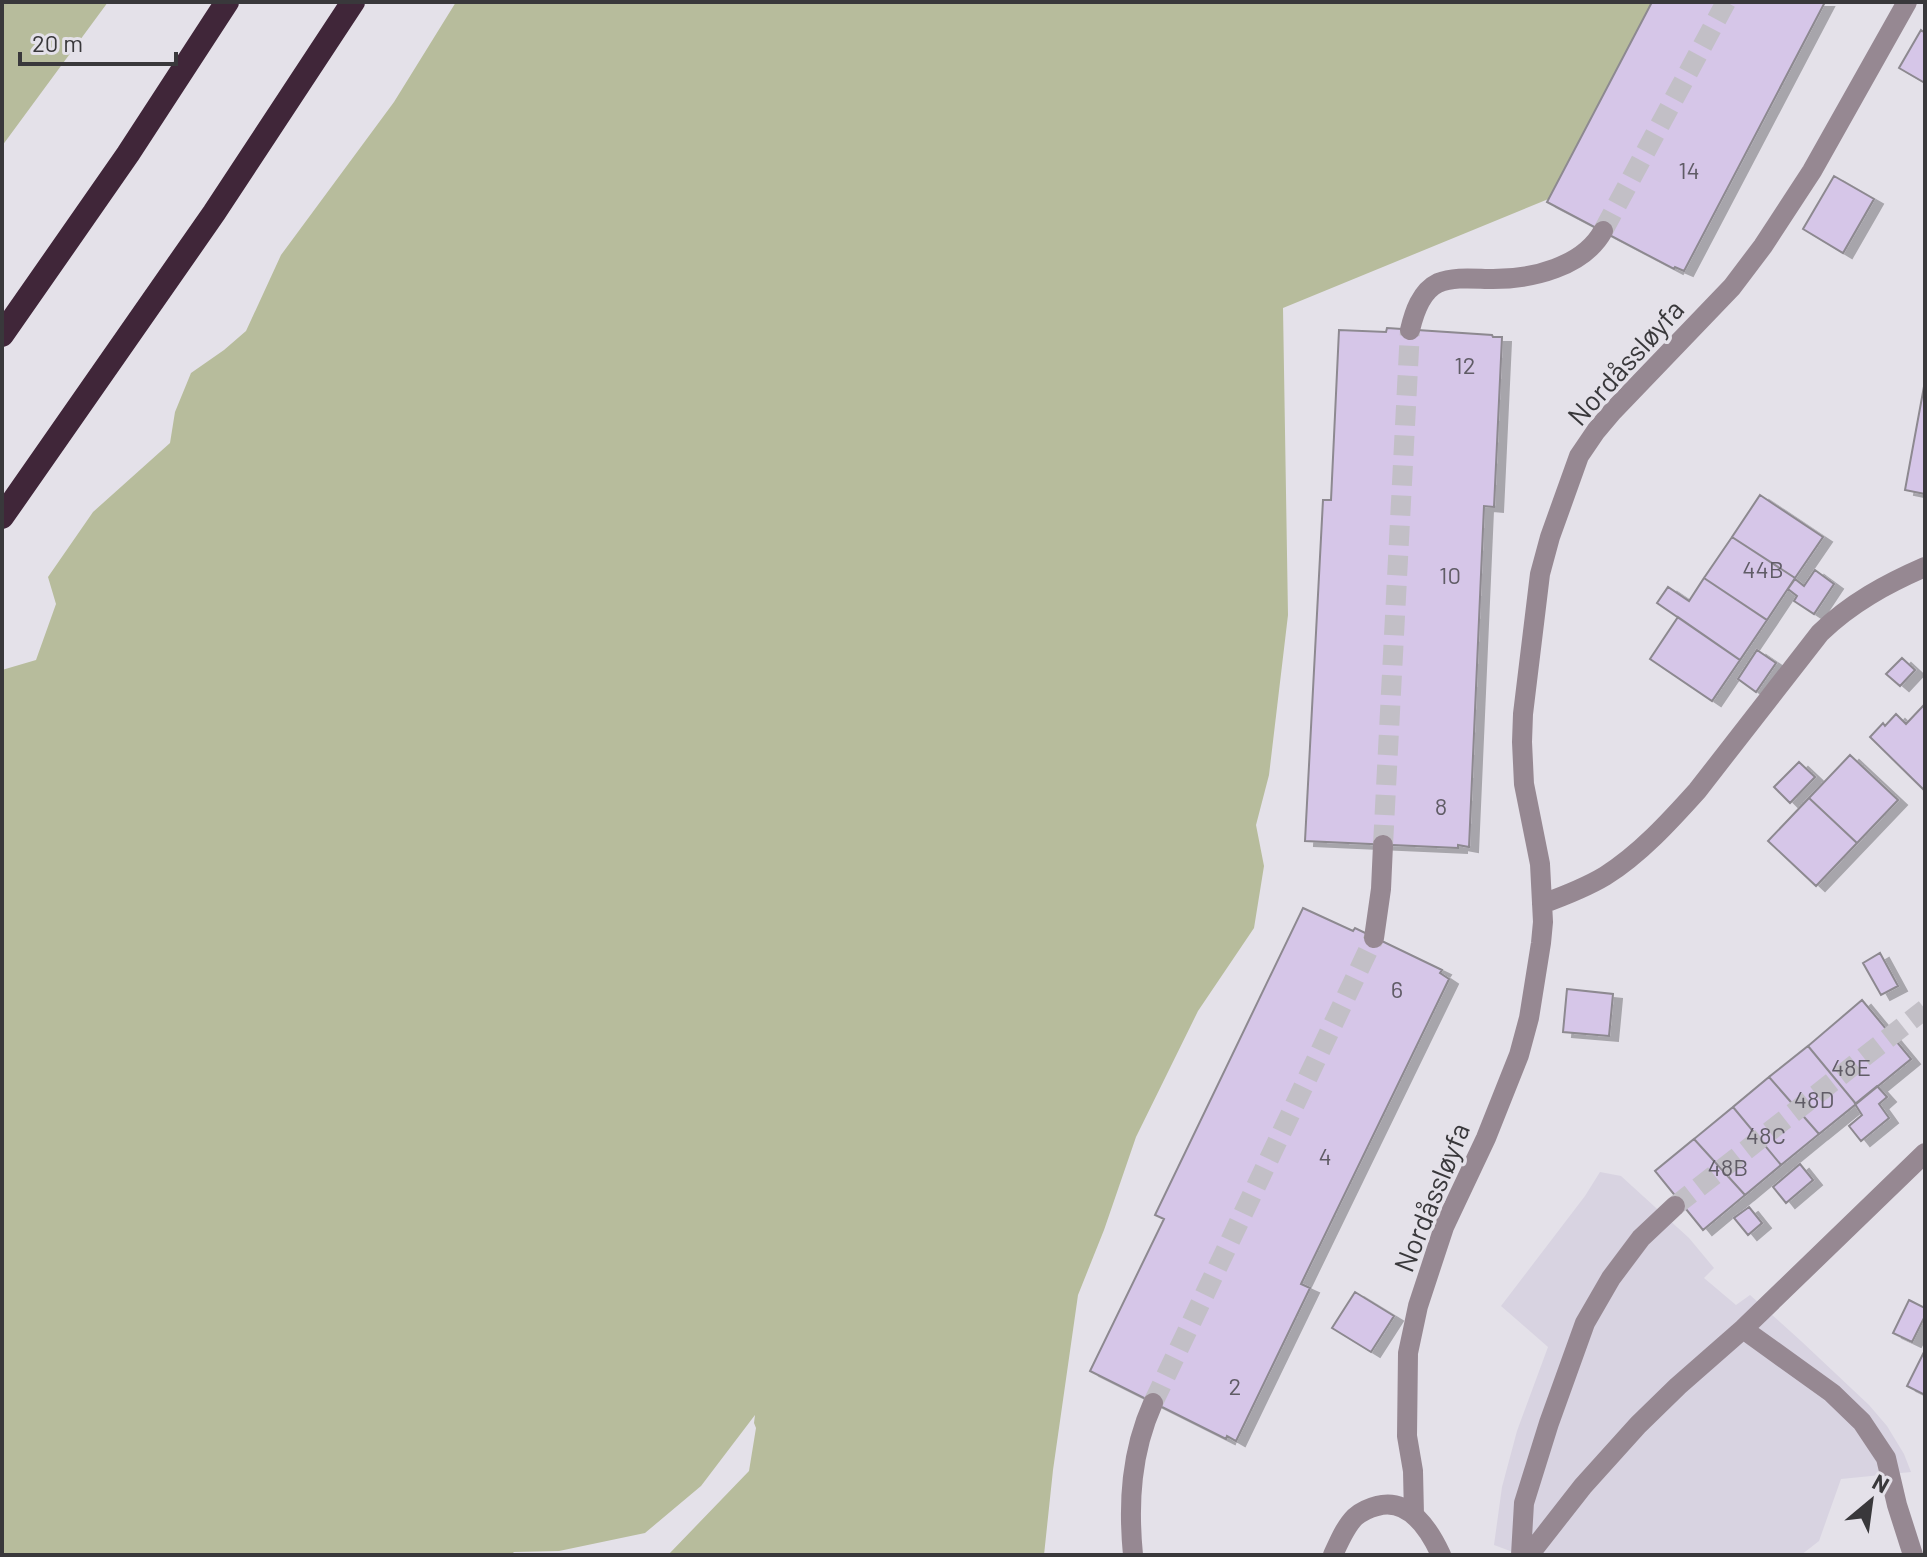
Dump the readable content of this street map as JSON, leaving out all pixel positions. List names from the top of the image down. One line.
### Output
{"streets":{"lane":["Nordåssløyfa"]},"house_numbers":["14","12","44B","10","8","6","48E","48D","48C","4","48B","2"],"scale_bar":"20 m","north":"top right"}
